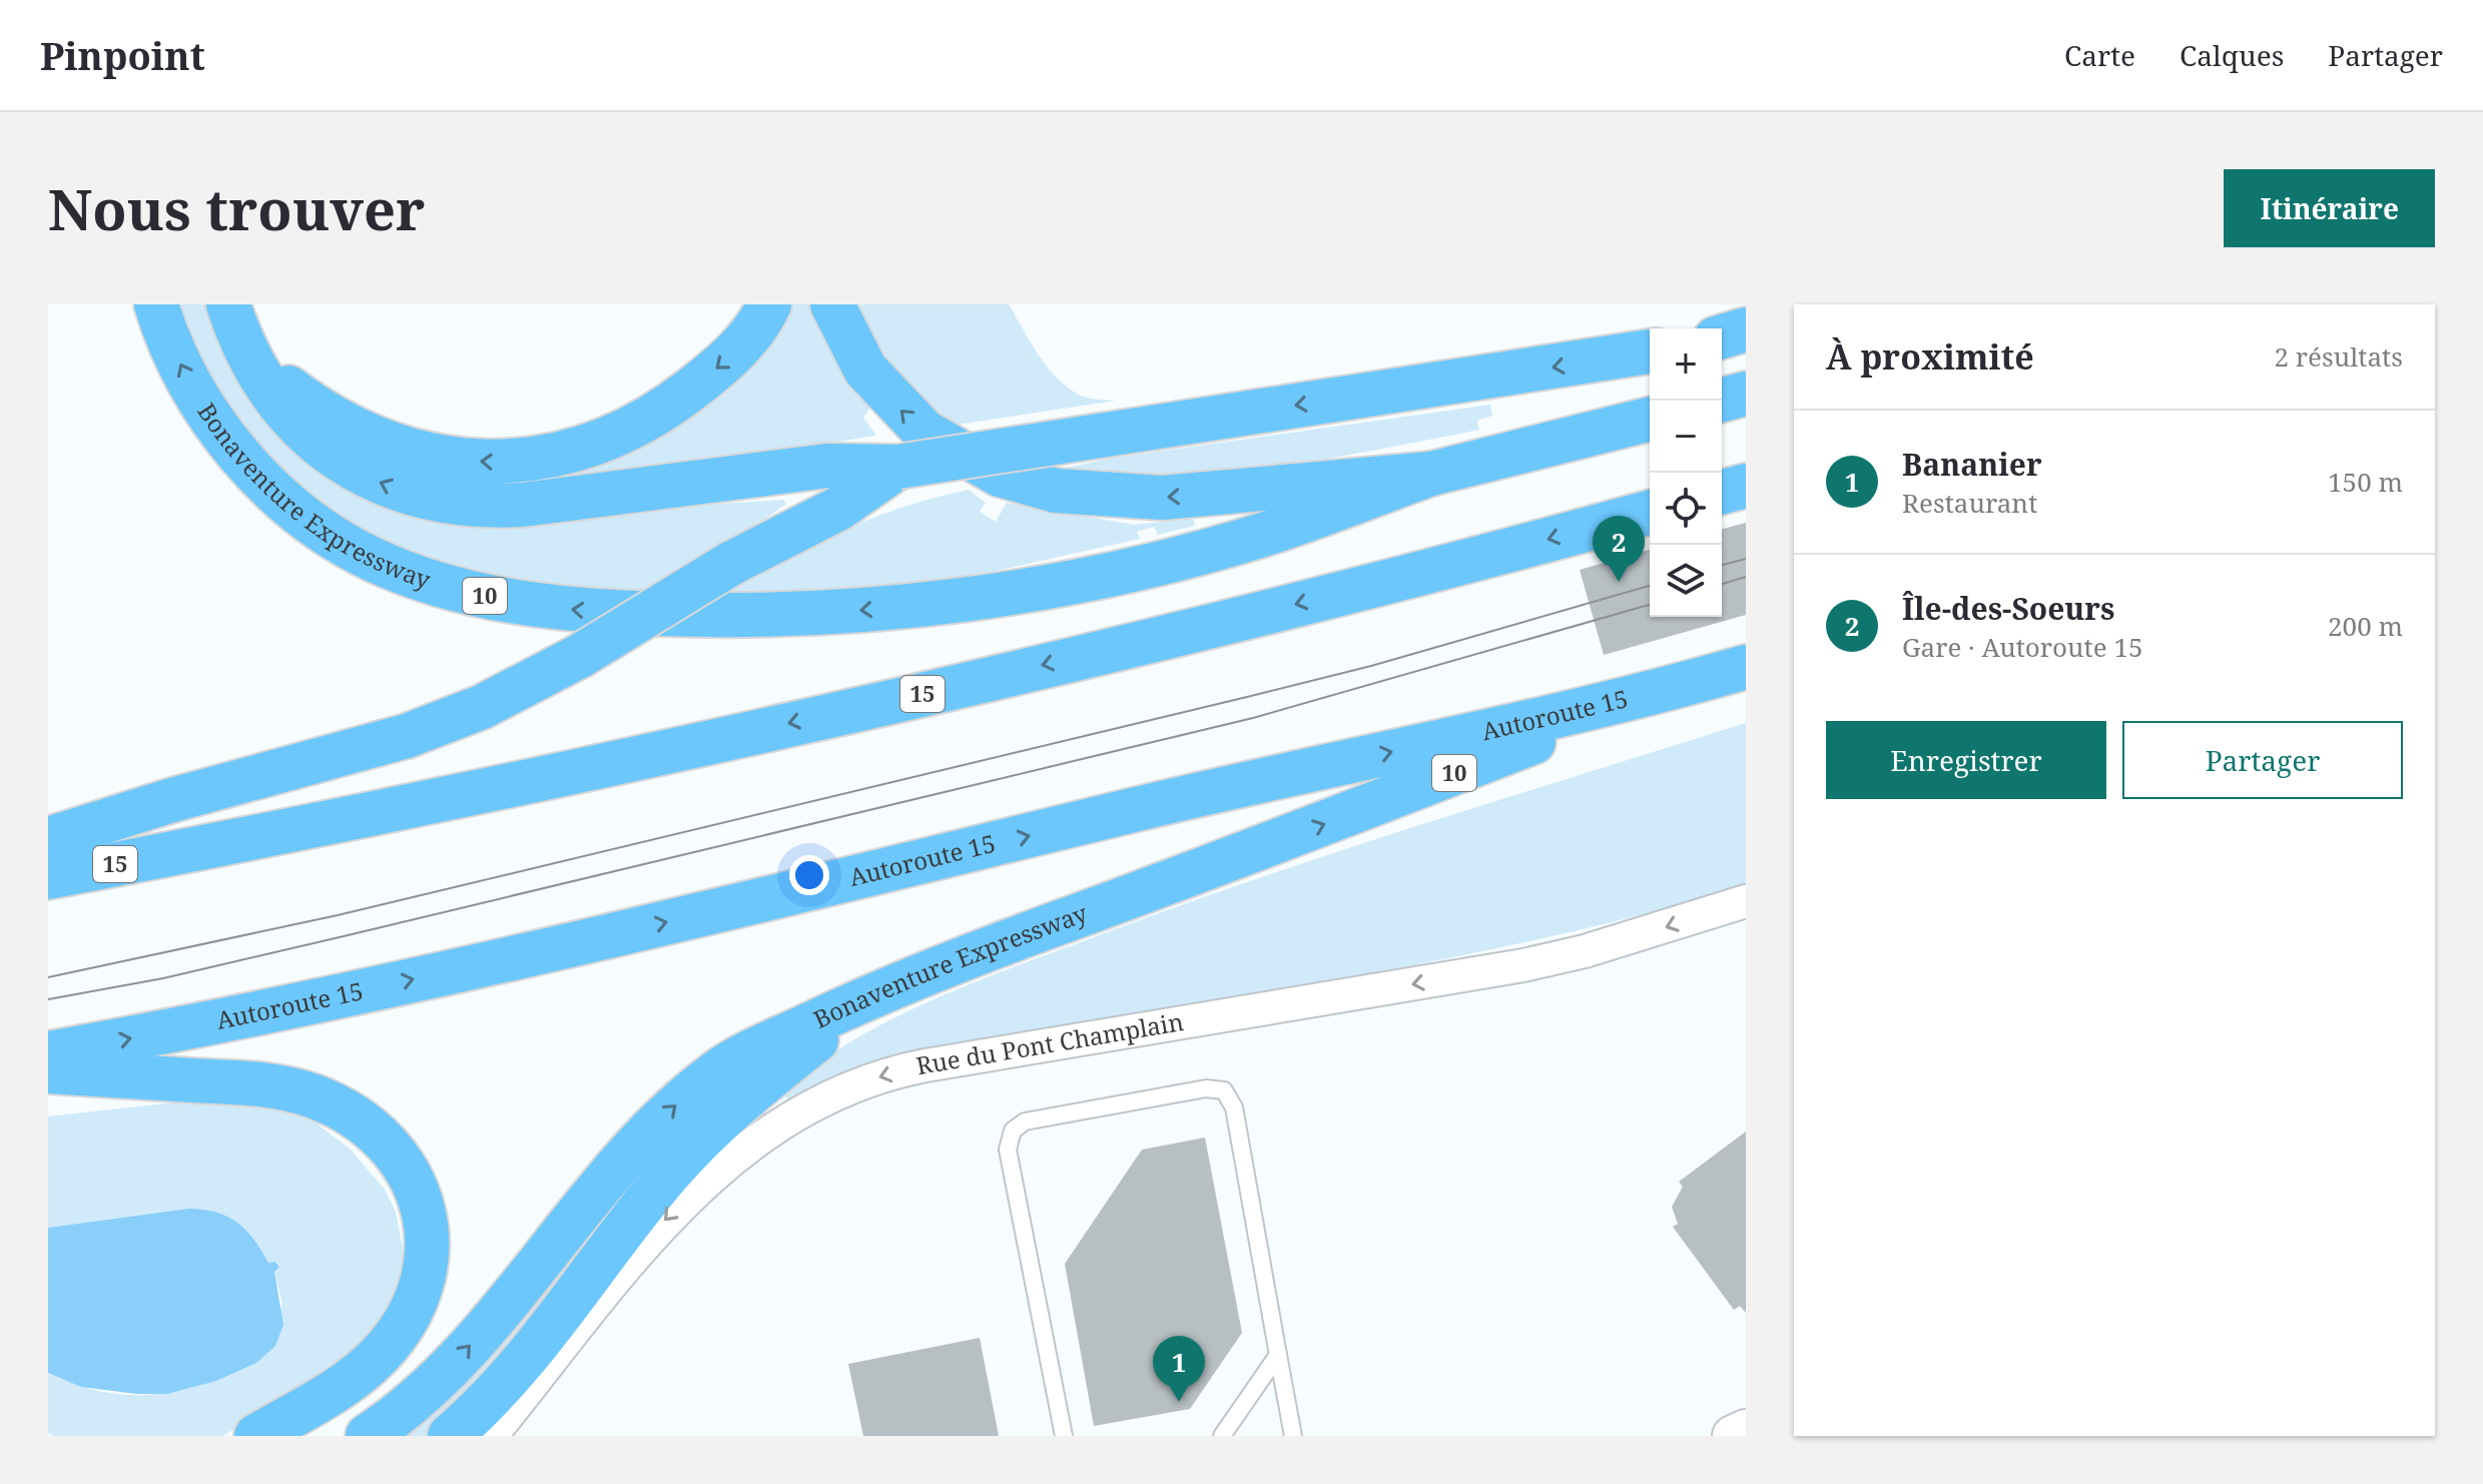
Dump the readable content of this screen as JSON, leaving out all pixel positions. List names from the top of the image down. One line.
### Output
{"streets":{"highway":["Bonaventure Expressway","10","15","Autoroute 15"],"street":["Rue du Pont Champlain"]},"crossings":[["Bonaventure Expressway","10"],["Bonaventure Expressway","Autoroute 15"]],"one_way":["Rue du Pont Champlain"],"page":{"header":"Pinpoint","nav":["Carte","Calques","Partager"],"buttons":["Itinéraire",["Enregistrer","Partager"]],"title":"Nous trouver","heading":["À proximité","2 résultats"],"map_buttons":["+","−"],"list":[{"mark":"1","name":"Bananier","note":"Restaurant","value":"150 m"},{"mark":"2","name":"Île-des-Soeurs","note":"Gare · Autoroute 15","value":"200 m"}],"pins":["2","1"]}}
